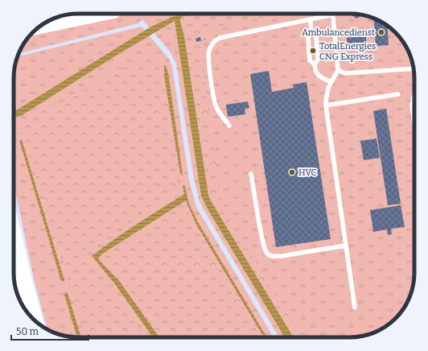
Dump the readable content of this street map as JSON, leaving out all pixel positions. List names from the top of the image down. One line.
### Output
{"places":["Ambulancedienst","TotalEnergies CNG Express","HVC"],"scale_bar":"50 m"}
